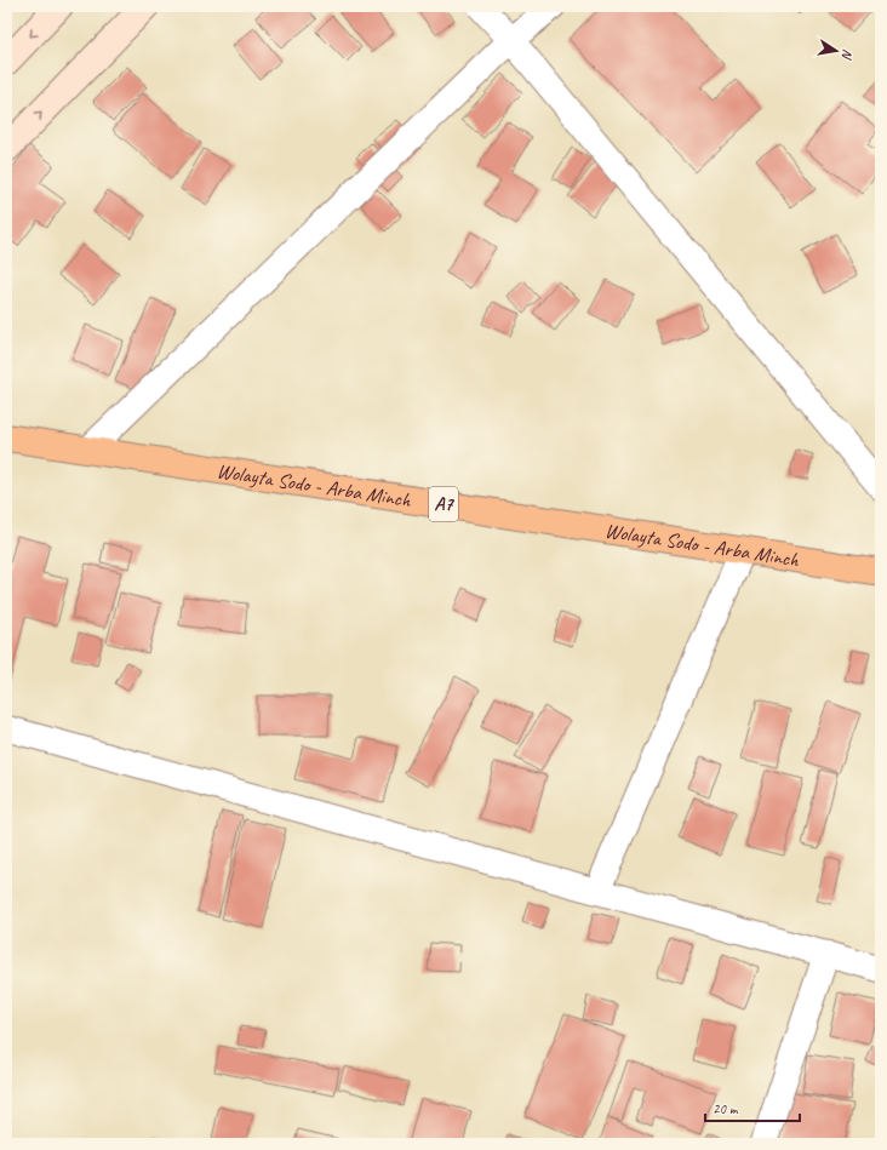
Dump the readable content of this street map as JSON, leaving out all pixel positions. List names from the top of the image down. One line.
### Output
{"streets":{"highway":["Wolayta Sodo - Arba Minch","A7"]},"scale_bar":"20 m","north":"right"}
